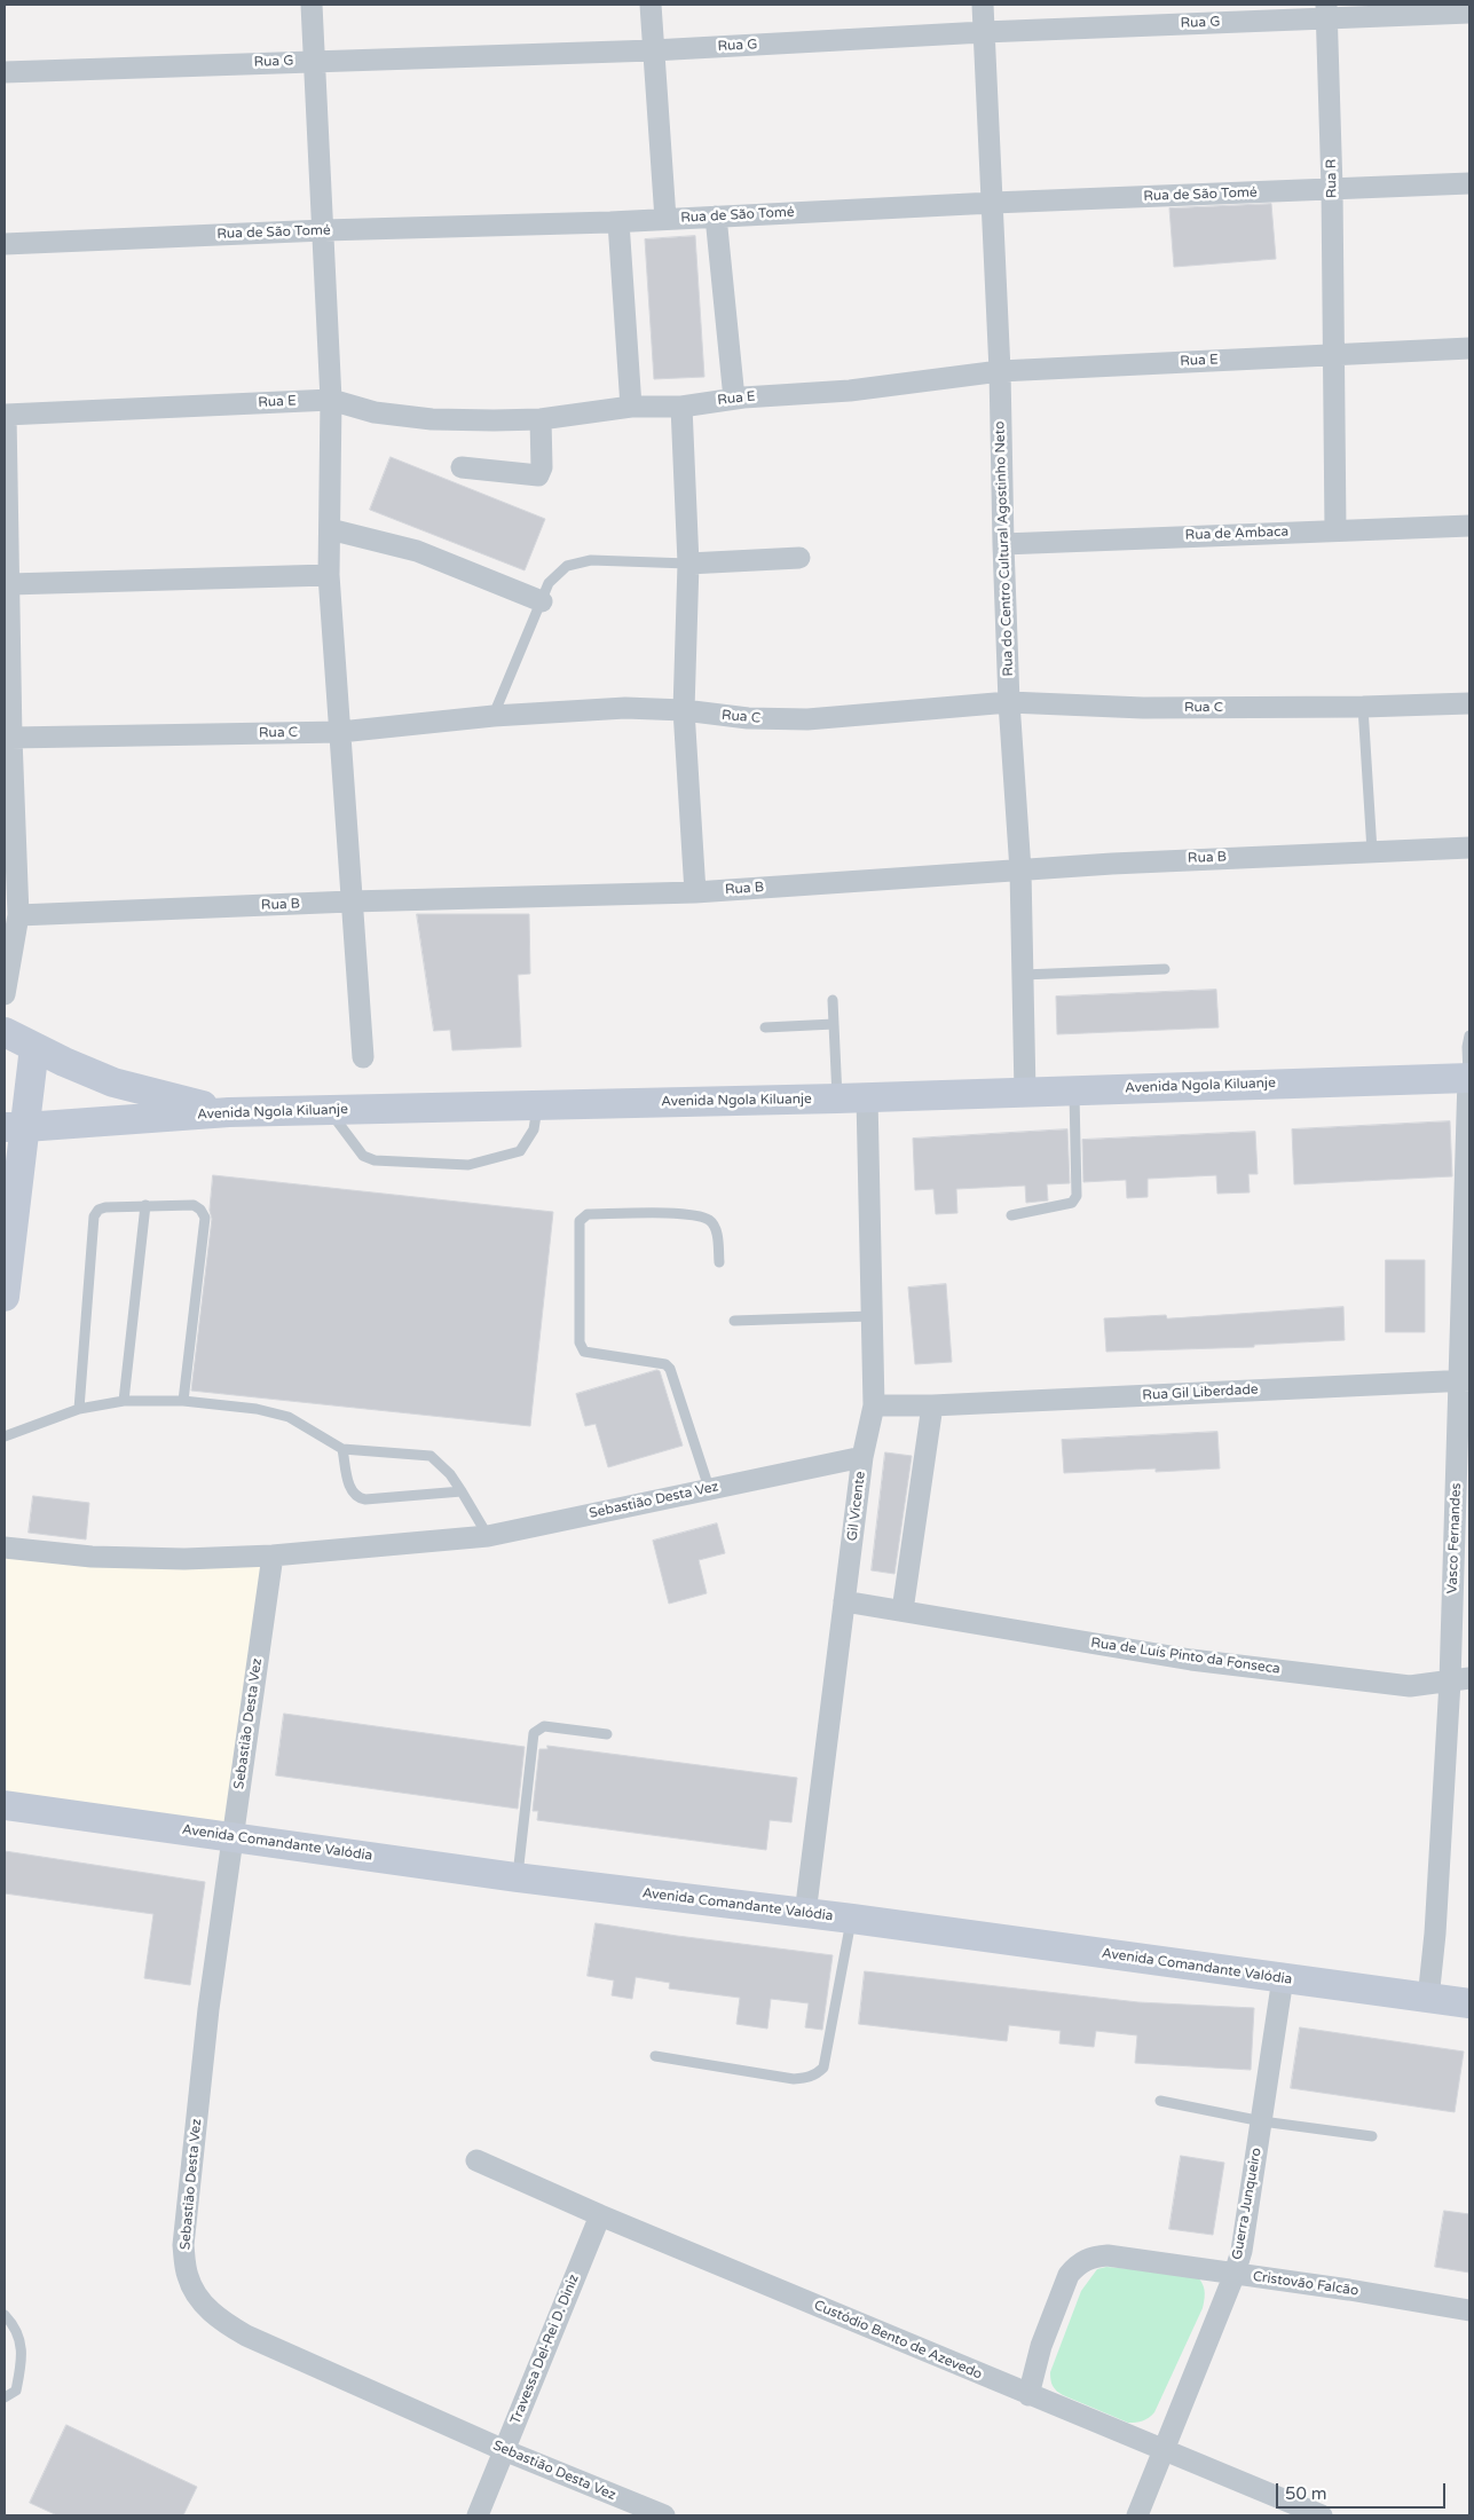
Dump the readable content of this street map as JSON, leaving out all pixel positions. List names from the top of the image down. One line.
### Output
{"streets":{"main road":["Avenida Ngola Kiluanje","Avenida Comandante Valódia"],"street":["Rua G","Rua R","Rua de São Tomé","Rua E","Rua de Ambaca","Rua do Centro Cultural Agostinho Neto","Rua C","Rua B","Rua Gil Liberdade","Sebastião Desta Vez","Gil Vicente","Vasco Fernandes","Rua de Luís Pinto da Fonseca","Guerra Junqueiro","Cristovão Falcão","Custódio Bento de Azevedo","Travessa Del-Rei D. Diniz"]},"crossings":[["Rua G","Rua R"],["Rua G","Rua do Centro Cultural Agostinho Neto"],["Rua R","Rua de São Tomé"],["Rua R","Rua E"],["Rua R","Rua de Ambaca"],["Rua de São Tomé","Rua do Centro Cultural Agostinho Neto"],["Rua E","Rua do Centro Cultural Agostinho Neto"],["Rua de Ambaca","Rua do Centro Cultural Agostinho Neto"],["Rua do Centro Cultural Agostinho Neto","Rua C"],["Rua do Centro Cultural Agostinho Neto","Rua B"],["Rua do Centro Cultural Agostinho Neto","Avenida Ngola Kiluanje"],["Avenida Ngola Kiluanje","Gil Vicente"],["Avenida Ngola Kiluanje","Vasco Fernandes"],["Rua Gil Liberdade","Gil Vicente"],["Rua Gil Liberdade","Vasco Fernandes"],["Sebastião Desta Vez","Gil Vicente"],["Sebastião Desta Vez","Avenida Comandante Valódia"],["Sebastião Desta Vez","Travessa Del-Rei D. Diniz"],["Gil Vicente","Rua de Luís Pinto da Fonseca"],["Gil Vicente","Avenida Comandante Valódia"],["Vasco Fernandes","Rua de Luís Pinto da Fonseca"],["Vasco Fernandes","Avenida Comandante Valódia"],["Avenida Comandante Valódia","Guerra Junqueiro"],["Guerra Junqueiro","Cristovão Falcão"],["Guerra Junqueiro","Custódio Bento de Azevedo"],["Cristovão Falcão","Custódio Bento de Azevedo"],["Custódio Bento de Azevedo","Travessa Del-Rei D. Diniz"]],"scale_bar":"50 m"}
